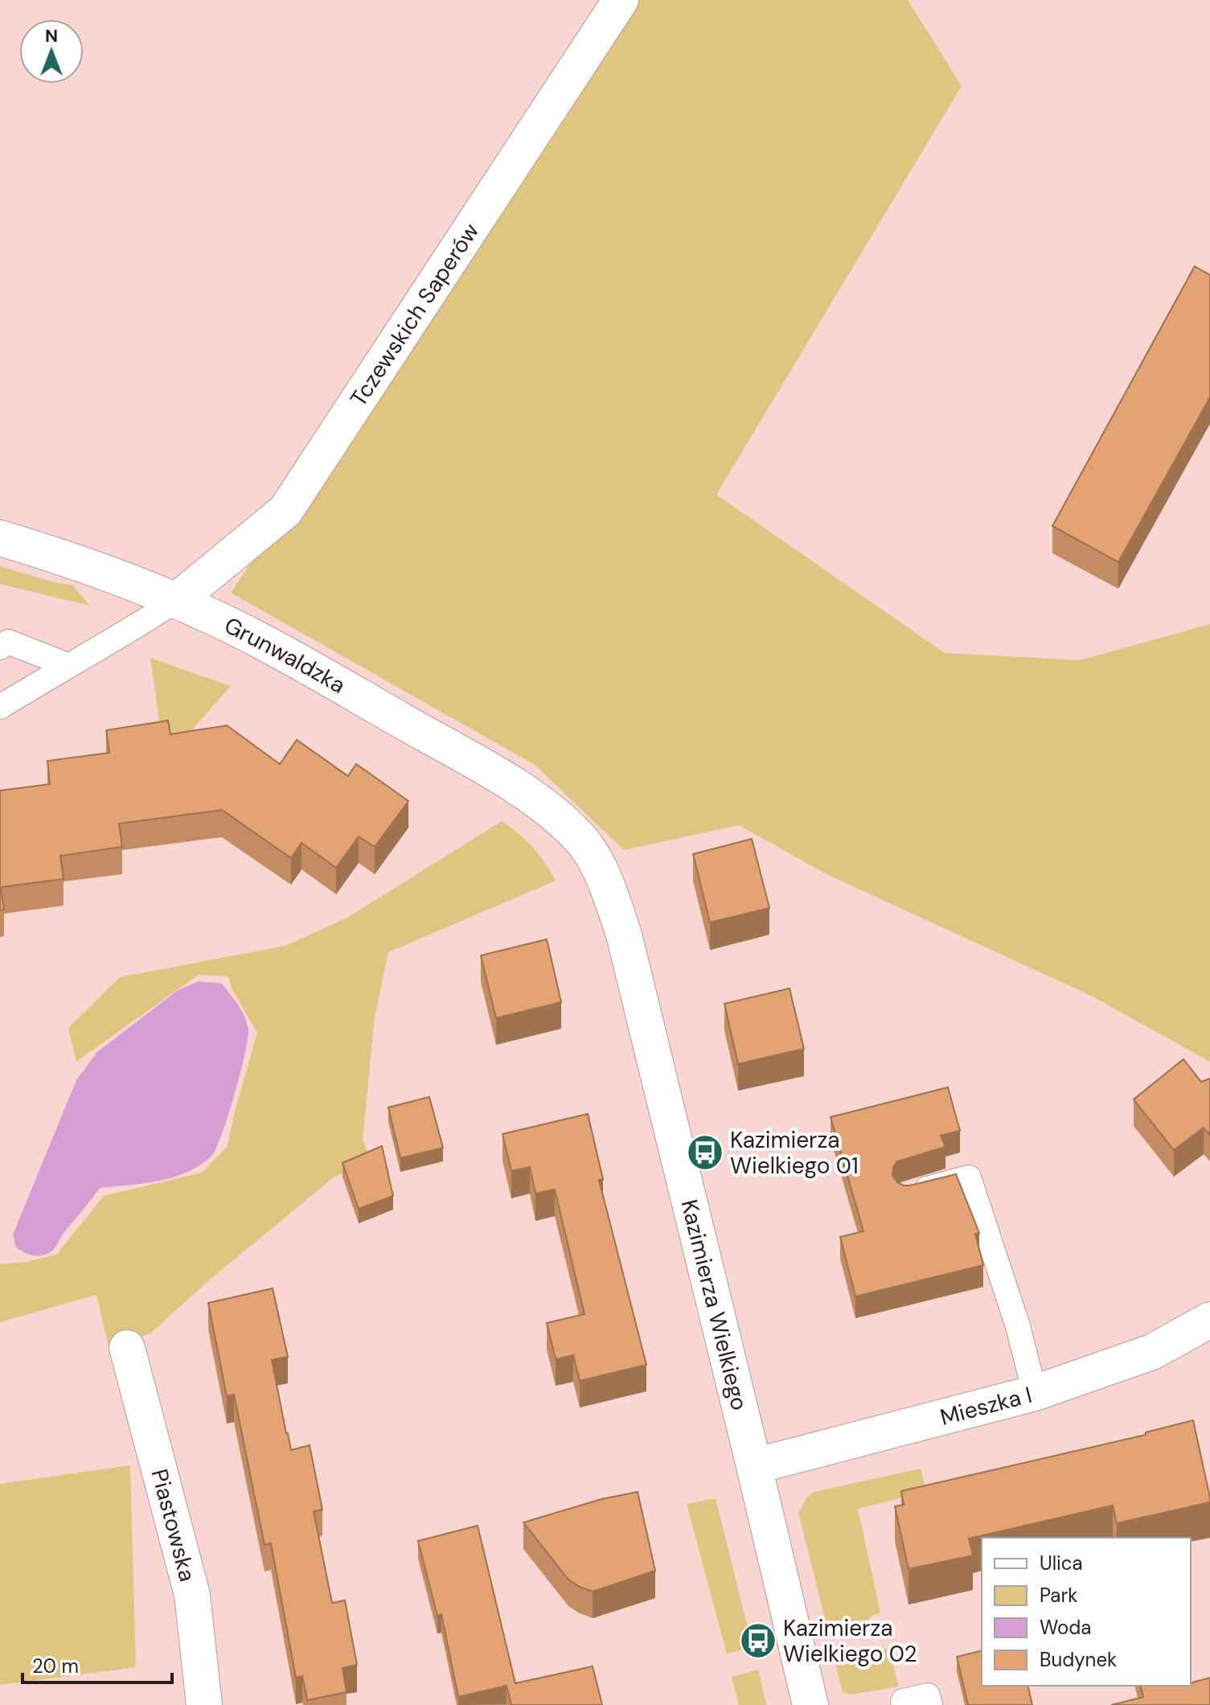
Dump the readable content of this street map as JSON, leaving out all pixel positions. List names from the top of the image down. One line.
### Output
{"streets":{"street":["Tczewskich Saperów","Grunwaldzka","Kazimierza Wielkiego","Mieszka I","Piastowska"]},"crossings":[["Tczewskich Saperów","Grunwaldzka"],["Grunwaldzka","Kazimierza Wielkiego"],["Kazimierza Wielkiego","Mieszka I"]],"places":{"bus stop":["Kazimierza Wielkiego 01","Kazimierza Wielkiego 02"]},"legend":["Ulica","Park","Woda","Budynek"],"scale_bar":"20 m","north":"top"}
